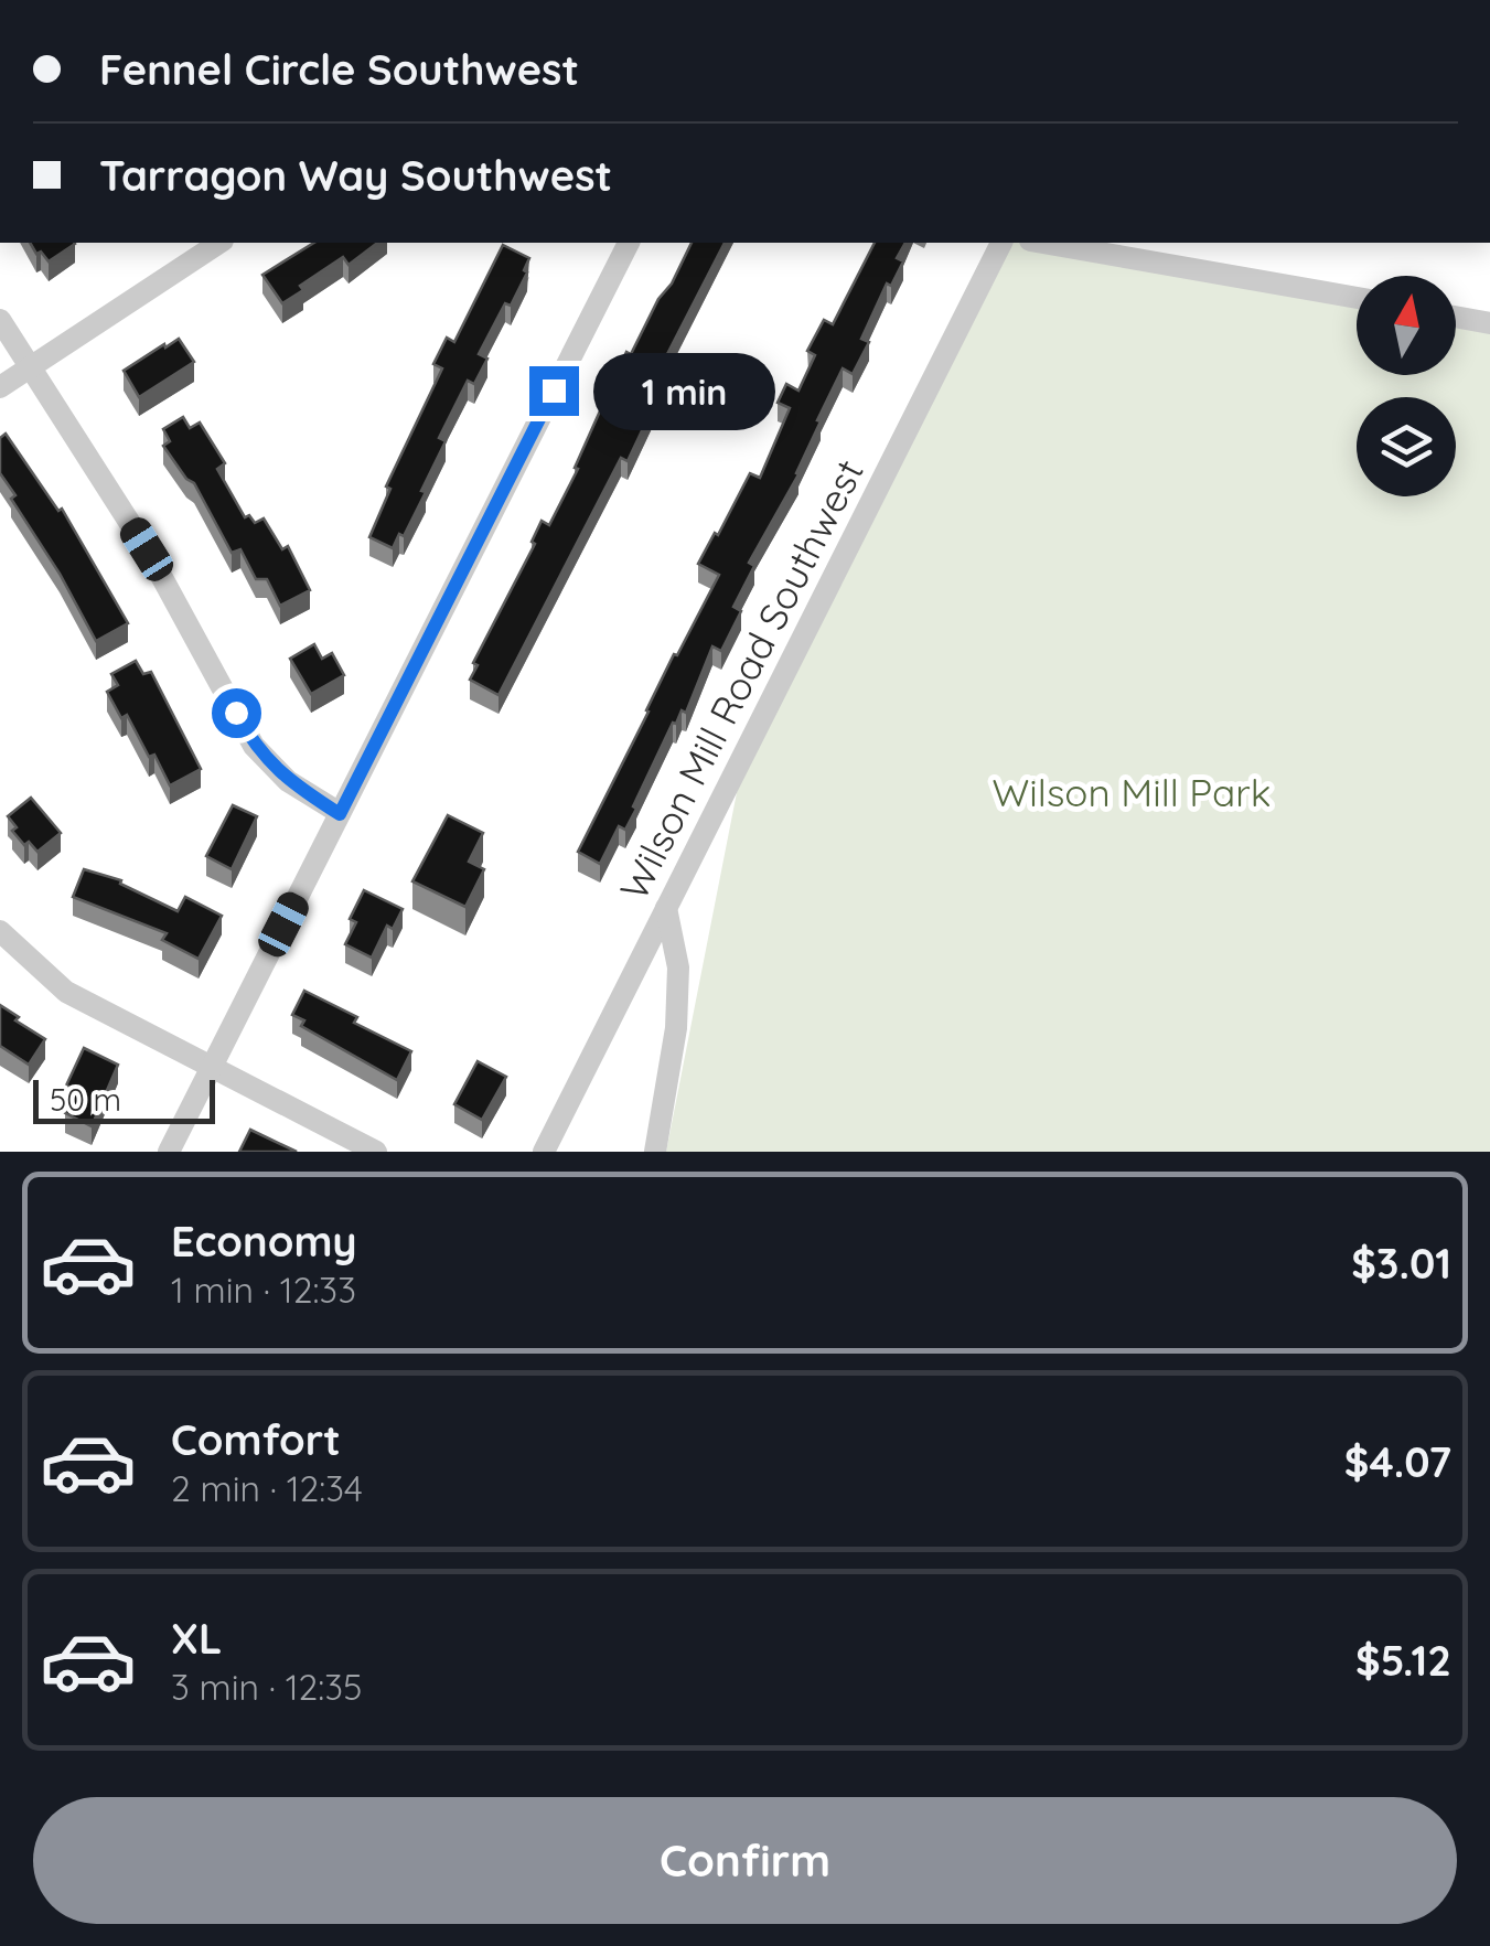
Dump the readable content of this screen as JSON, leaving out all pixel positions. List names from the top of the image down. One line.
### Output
{"streets":{"street":["Wilson Mill Road Southwest"]},"parks":["Wilson Mill Park"],"scale_bar":"50 m","north":"top","page":{"banner":["Fennel Circle Southwest","Tarragon Way Southwest"],"bubble":"1 min","scale":"50 m","list":[{"name":"Economy","note":"1 min · 12:33","value":"$3.01"},{"name":"Comfort","note":"2 min · 12:34","value":"$4.07"},{"name":"XL","note":"3 min · 12:35","value":"$5.12"}],"buttons":"Confirm"}}
